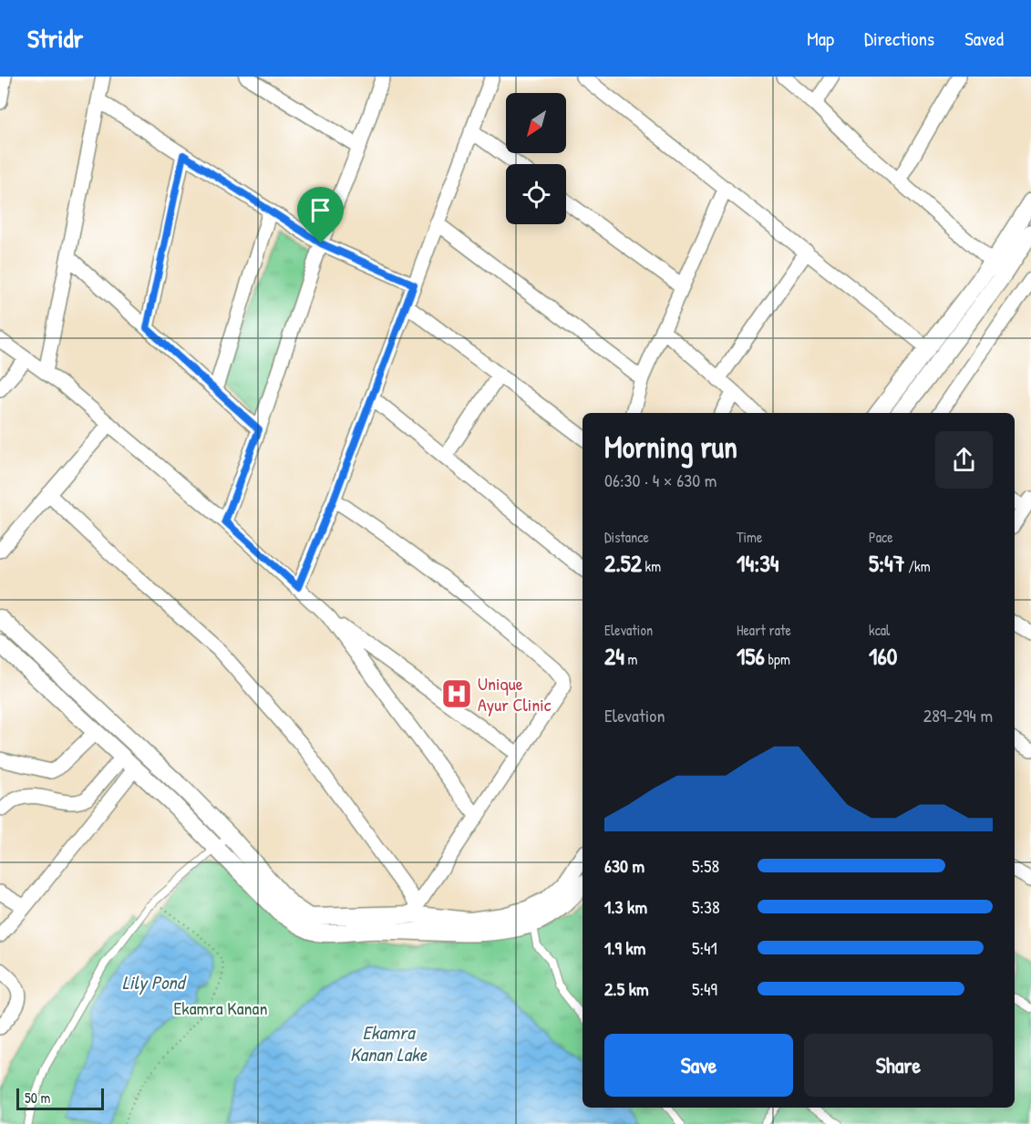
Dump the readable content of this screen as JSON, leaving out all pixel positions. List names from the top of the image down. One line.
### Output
{"water":["Lily Pond","Ekamra Kanan Lake"],"parks":["Ekamra Kanan"],"places":{"hospital":["Unique Ayur Clinic"]},"scale_bar":"50 m","north":"bottom left","page":{"header":"Stridr","nav":["Map","Directions","Saved"],"heading":["Morning run","06:30 · 4 × 630 m"],"stats":[["Distance","2.52 km"],["Time","14:34"],["Pace","5:47 /km"],["Elevation","24 m"],["Heart rate","156 bpm"],["kcal","160"]],"chart":["Elevation","289–294 m"],"list":[{"name":"630 m","note":"5:58"},{"name":"1.3 km","note":"5:38"},{"name":"1.9 km","note":"5:41"},{"name":"2.5 km","note":"5:49"}],"buttons":["Save","Share"],"scale":"50 m"}}
